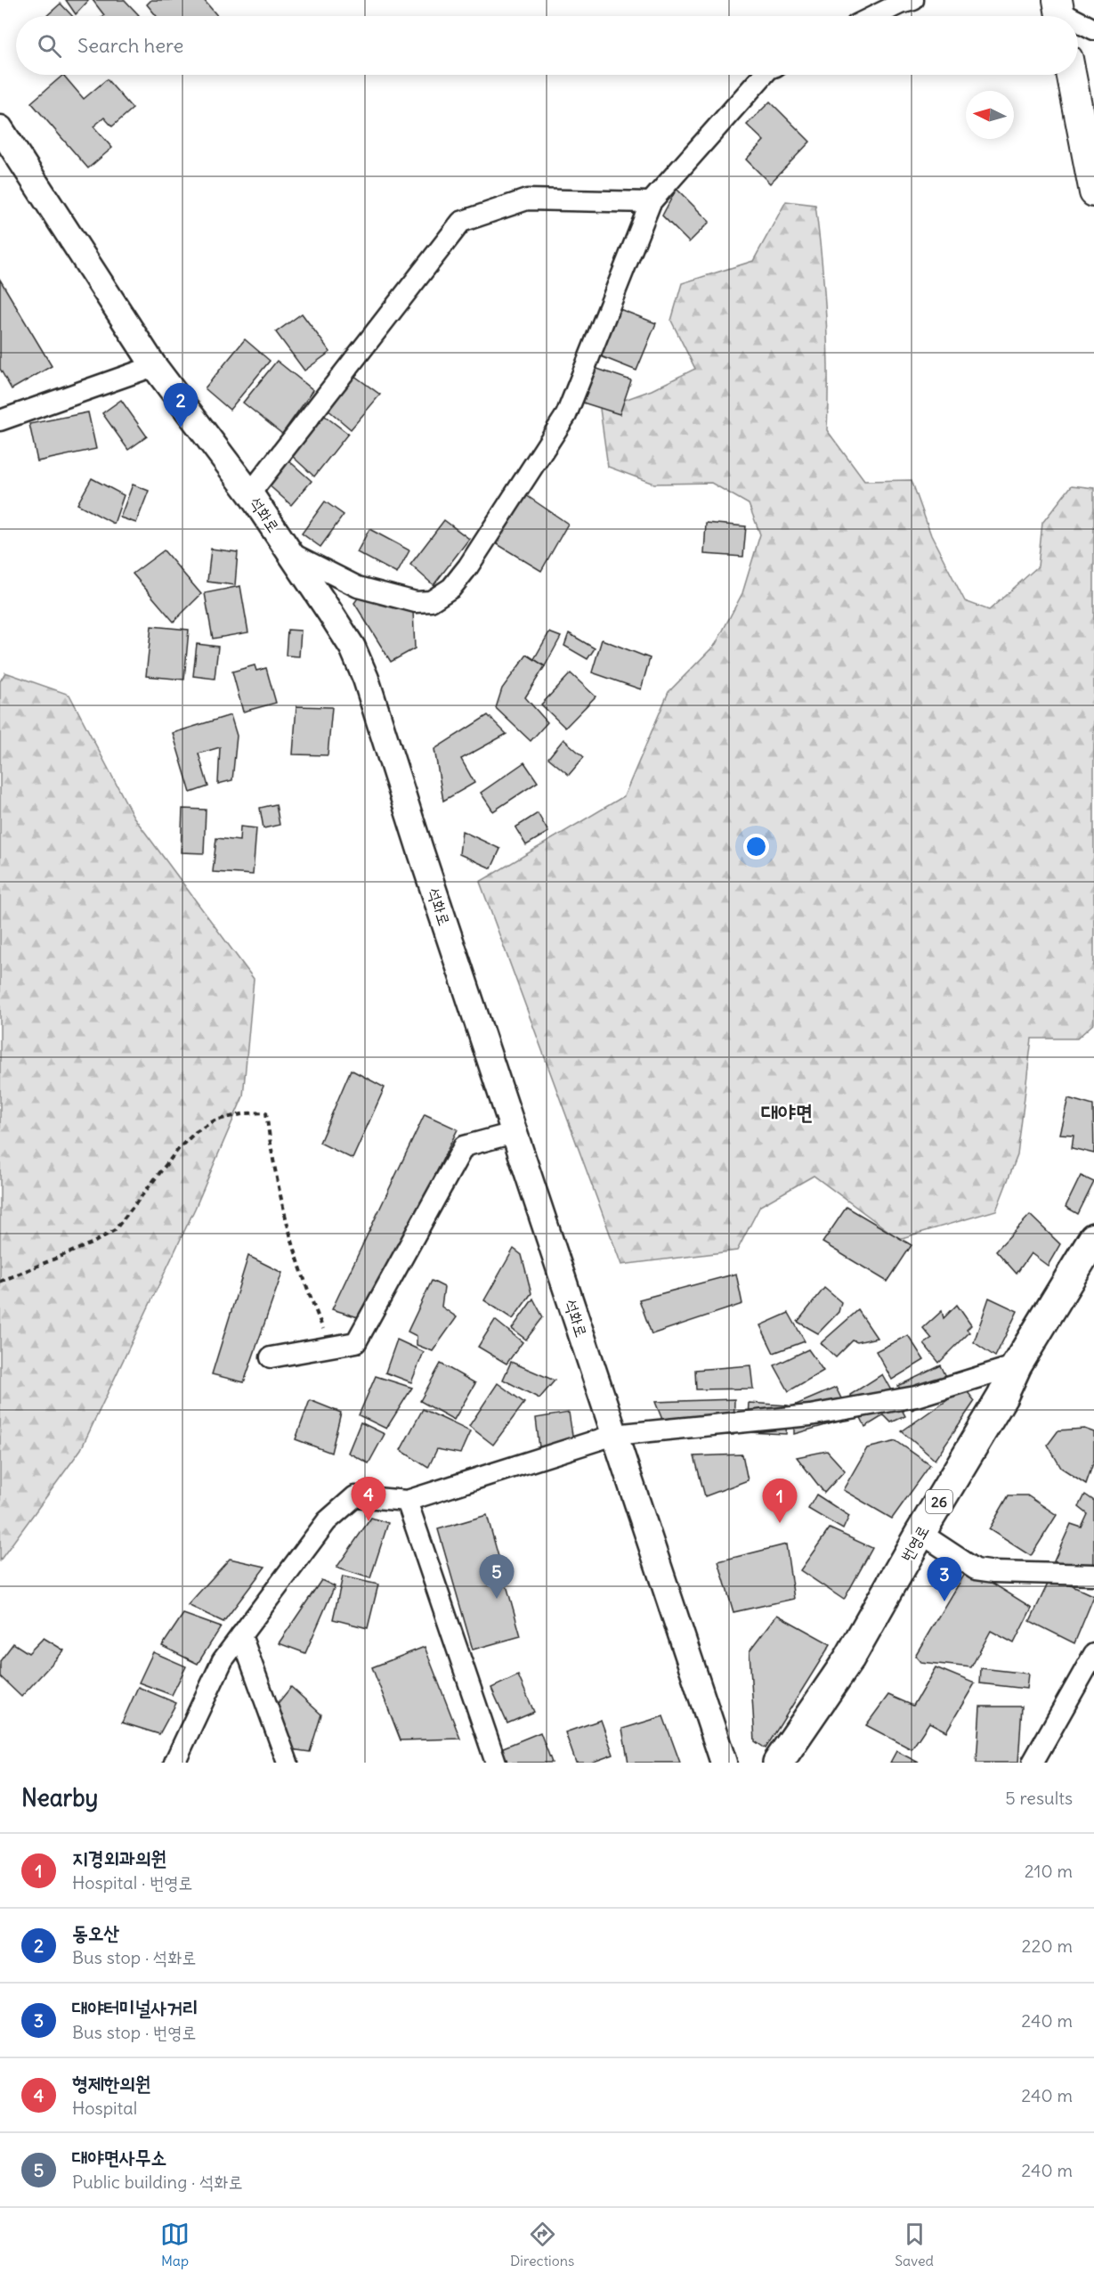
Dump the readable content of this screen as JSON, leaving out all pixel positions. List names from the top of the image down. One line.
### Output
{"streets":{"main road":["26","번영로"],"street":["석화로"]},"districts":["대야면"],"north":"left","page":{"search":"Search here","pins":["2","4","1","5","3"],"heading":["Nearby","5 results"],"list":[{"mark":"1","name":"지경외과의원","note":"Hospital · 번영로","value":"210 m"},{"mark":"2","name":"동오산","note":"Bus stop · 석화로","value":"220 m"},{"mark":"3","name":"대야터미널사거리","note":"Bus stop · 번영로","value":"240 m"},{"mark":"4","name":"형제한의원","note":"Hospital","value":"240 m"},{"mark":"5","name":"대야면사무소","note":"Public building · 석화로","value":"240 m"}],"nav":["Map","Directions","Saved"]}}
